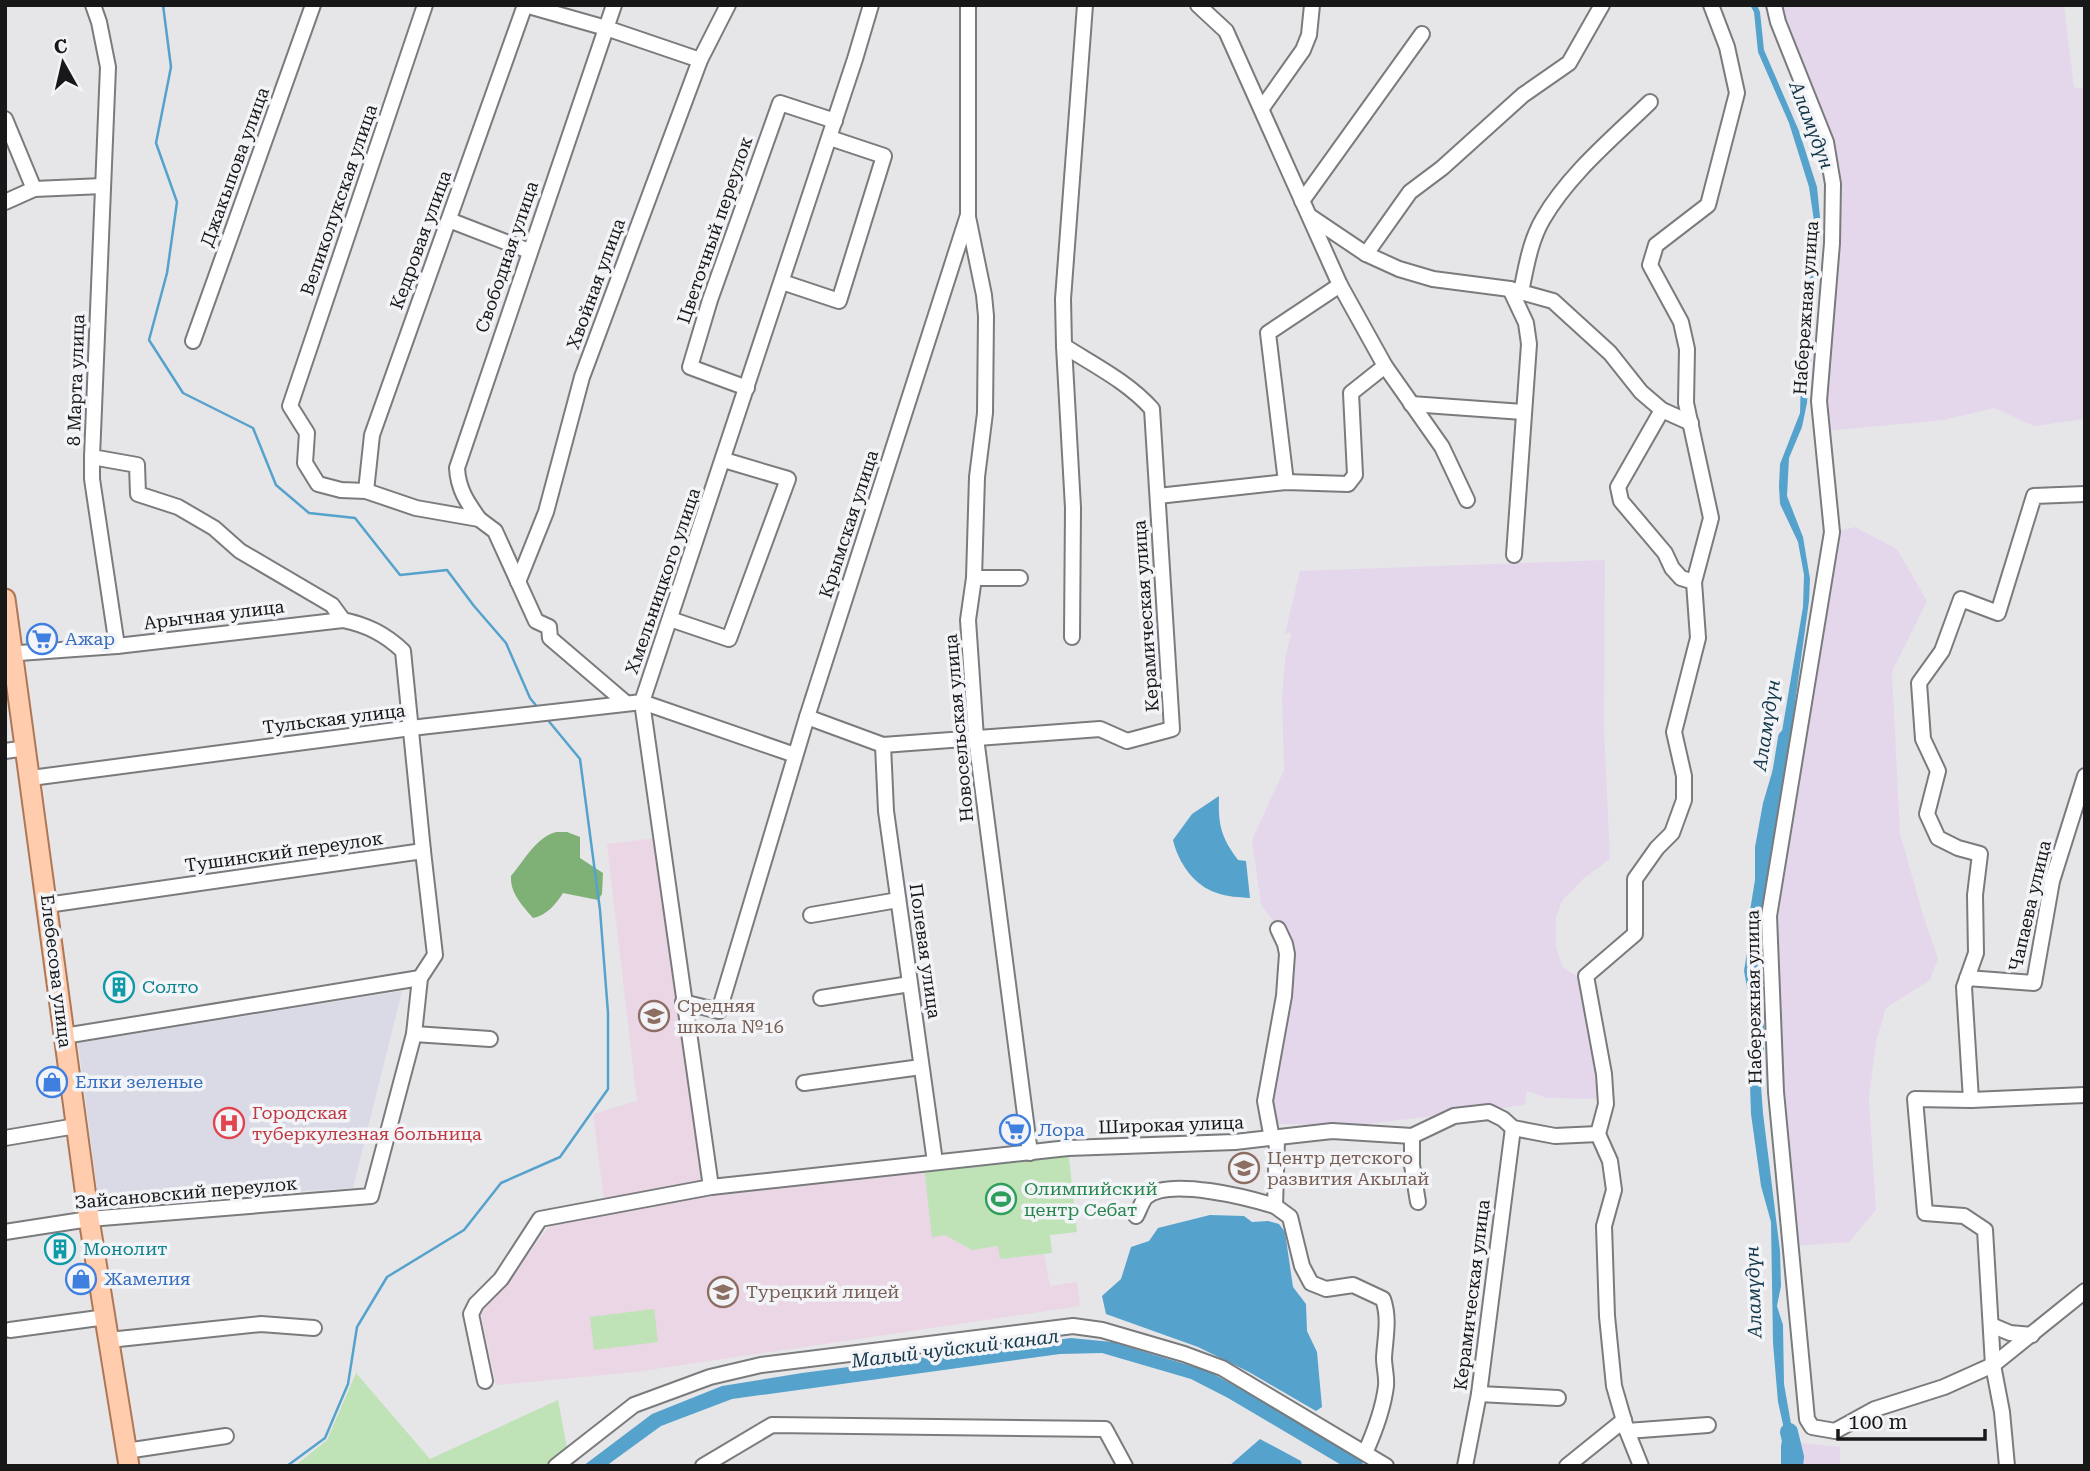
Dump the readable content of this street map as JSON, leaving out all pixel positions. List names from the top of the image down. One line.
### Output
{"streets":{"main road":["Елебесова улица"],"street":["Джакыпова улица","Великолукская улица","Цветочный переулок","Кедровая улица","Свободная улица","Хвойная улица","Набережная улица","8 Марта улица","Крымская улица","Хмельницкого улица","Арычная улица","Керамическая улица","Тульская улица","Новосельская улица","Тушинский переулок","Чапаева улица","Полевая улица","Широкая улица","Зайсановский переулок"]},"crossings":[["Великолукская улица","Кедровая улица"],["Цветочный переулок","Хмельницкого улица"],["Кедровая улица","Свободная улица"],["Кедровая улица","Хвойная улица"],["8 Марта улица","Арычная улица"],["8 Марта улица","Тульская улица"],["Крымская улица","Хмельницкого улица"],["Крымская улица","Новосельская улица"],["Хмельницкого улица","Тульская улица"],["Хмельницкого улица","Широкая улица"],["Арычная улица","Елебесова улица"],["Керамическая улица","Новосельская улица"],["Керамическая улица","Широкая улица"],["Тульская улица","Елебесова улица"],["Новосельская улица","Широкая улица"],["Тушинский переулок","Елебесова улица"],["Полевая улица","Широкая улица"],["Елебесова улица","Зайсановский переулок"]],"water":["Аламүдүн","Малый чуйский канал"],"places":{"supermarket":["Ажар","Лора"],"building":["Солто","Монолит"],"school or university":["Средняя школа №16","Центр детского развития Акылай","Турецкий лицей"],"shop":["Елки зеленые","Жамелия"],"hospital":["Городская туберкулезная больница"],"sports":["Олимпийский центр Себат"]},"scale_bar":"100 m","north":"top"}
